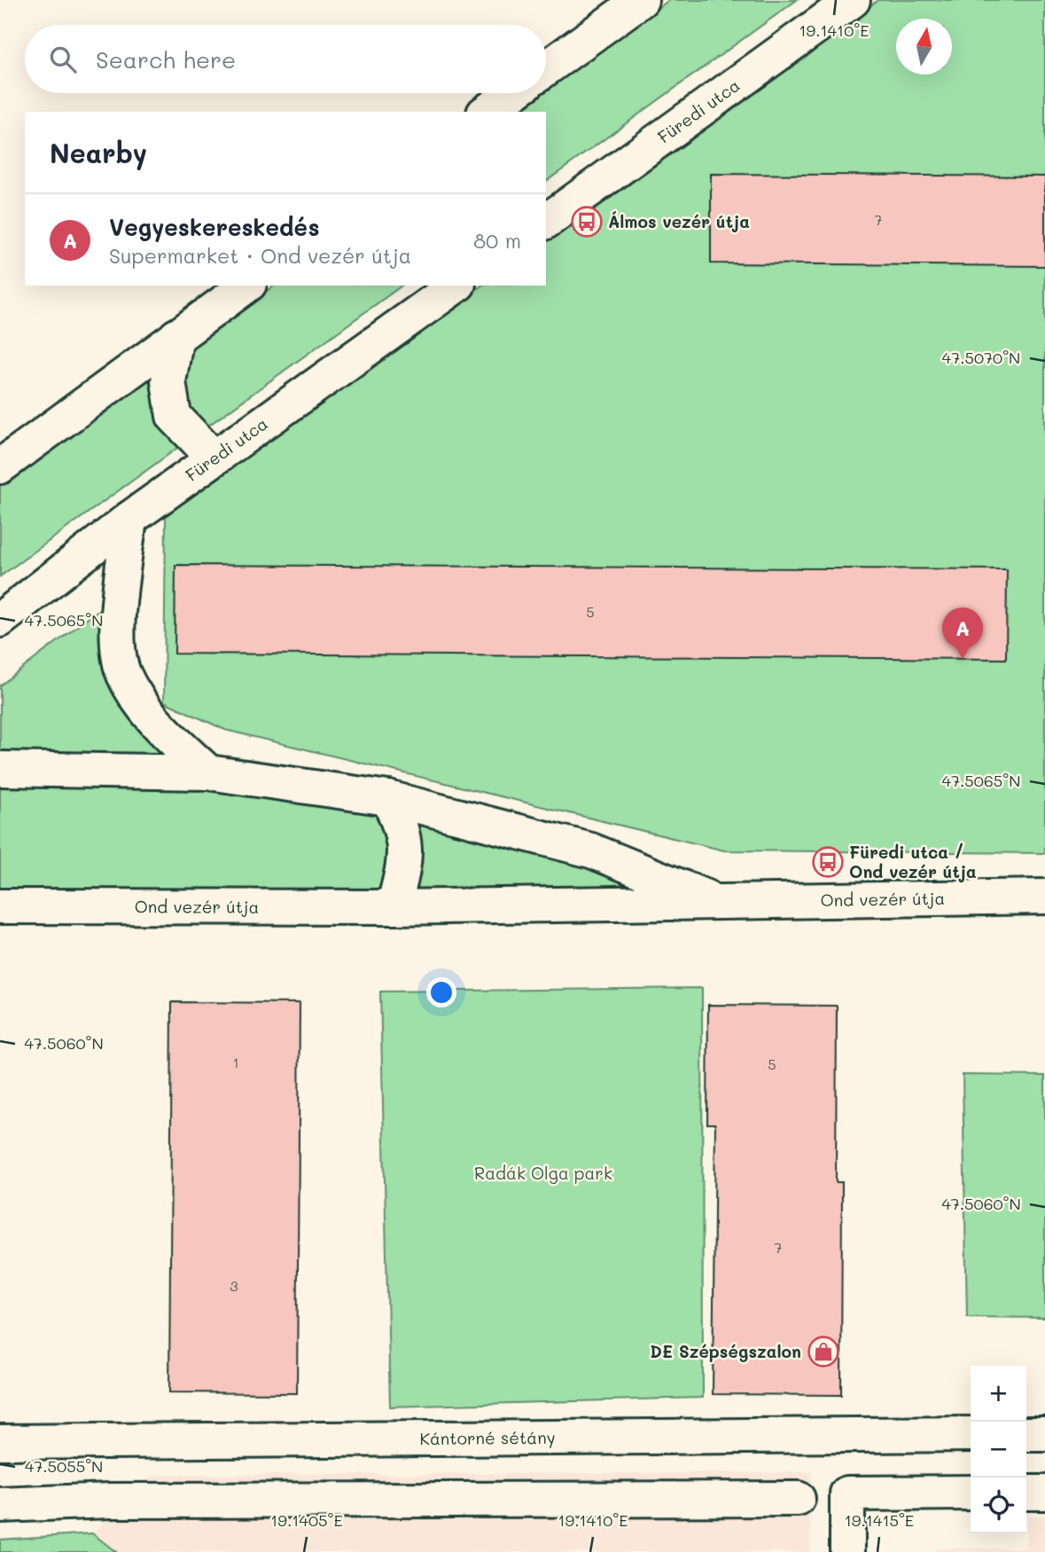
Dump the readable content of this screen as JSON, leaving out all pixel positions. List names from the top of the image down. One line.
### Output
{"streets":{"street":["Füredi utca","Ond vezér útja","Kántorné sétány"]},"parks":["Radák Olga park"],"places":{"bus stop":["Álmos vezér útja","Füredi utca / Ond vezér útja"],"shop":["DE Szépségszalon"]},"house_numbers":["7","5","1","5","7","3"],"north":"top","page":{"search":"Search here","heading":"Nearby","list":[{"mark":"A","name":"Vegyeskereskedés","note":"Supermarket · Ond vezér útja","value":"80 m"}],"pins":"A","map_buttons":["+","−"]},"coordinates":["19.1410°E","47.5070°N","47.5065°N","47.5060°N","47.5055°N","19.1405°E","19.1415°E"]}
